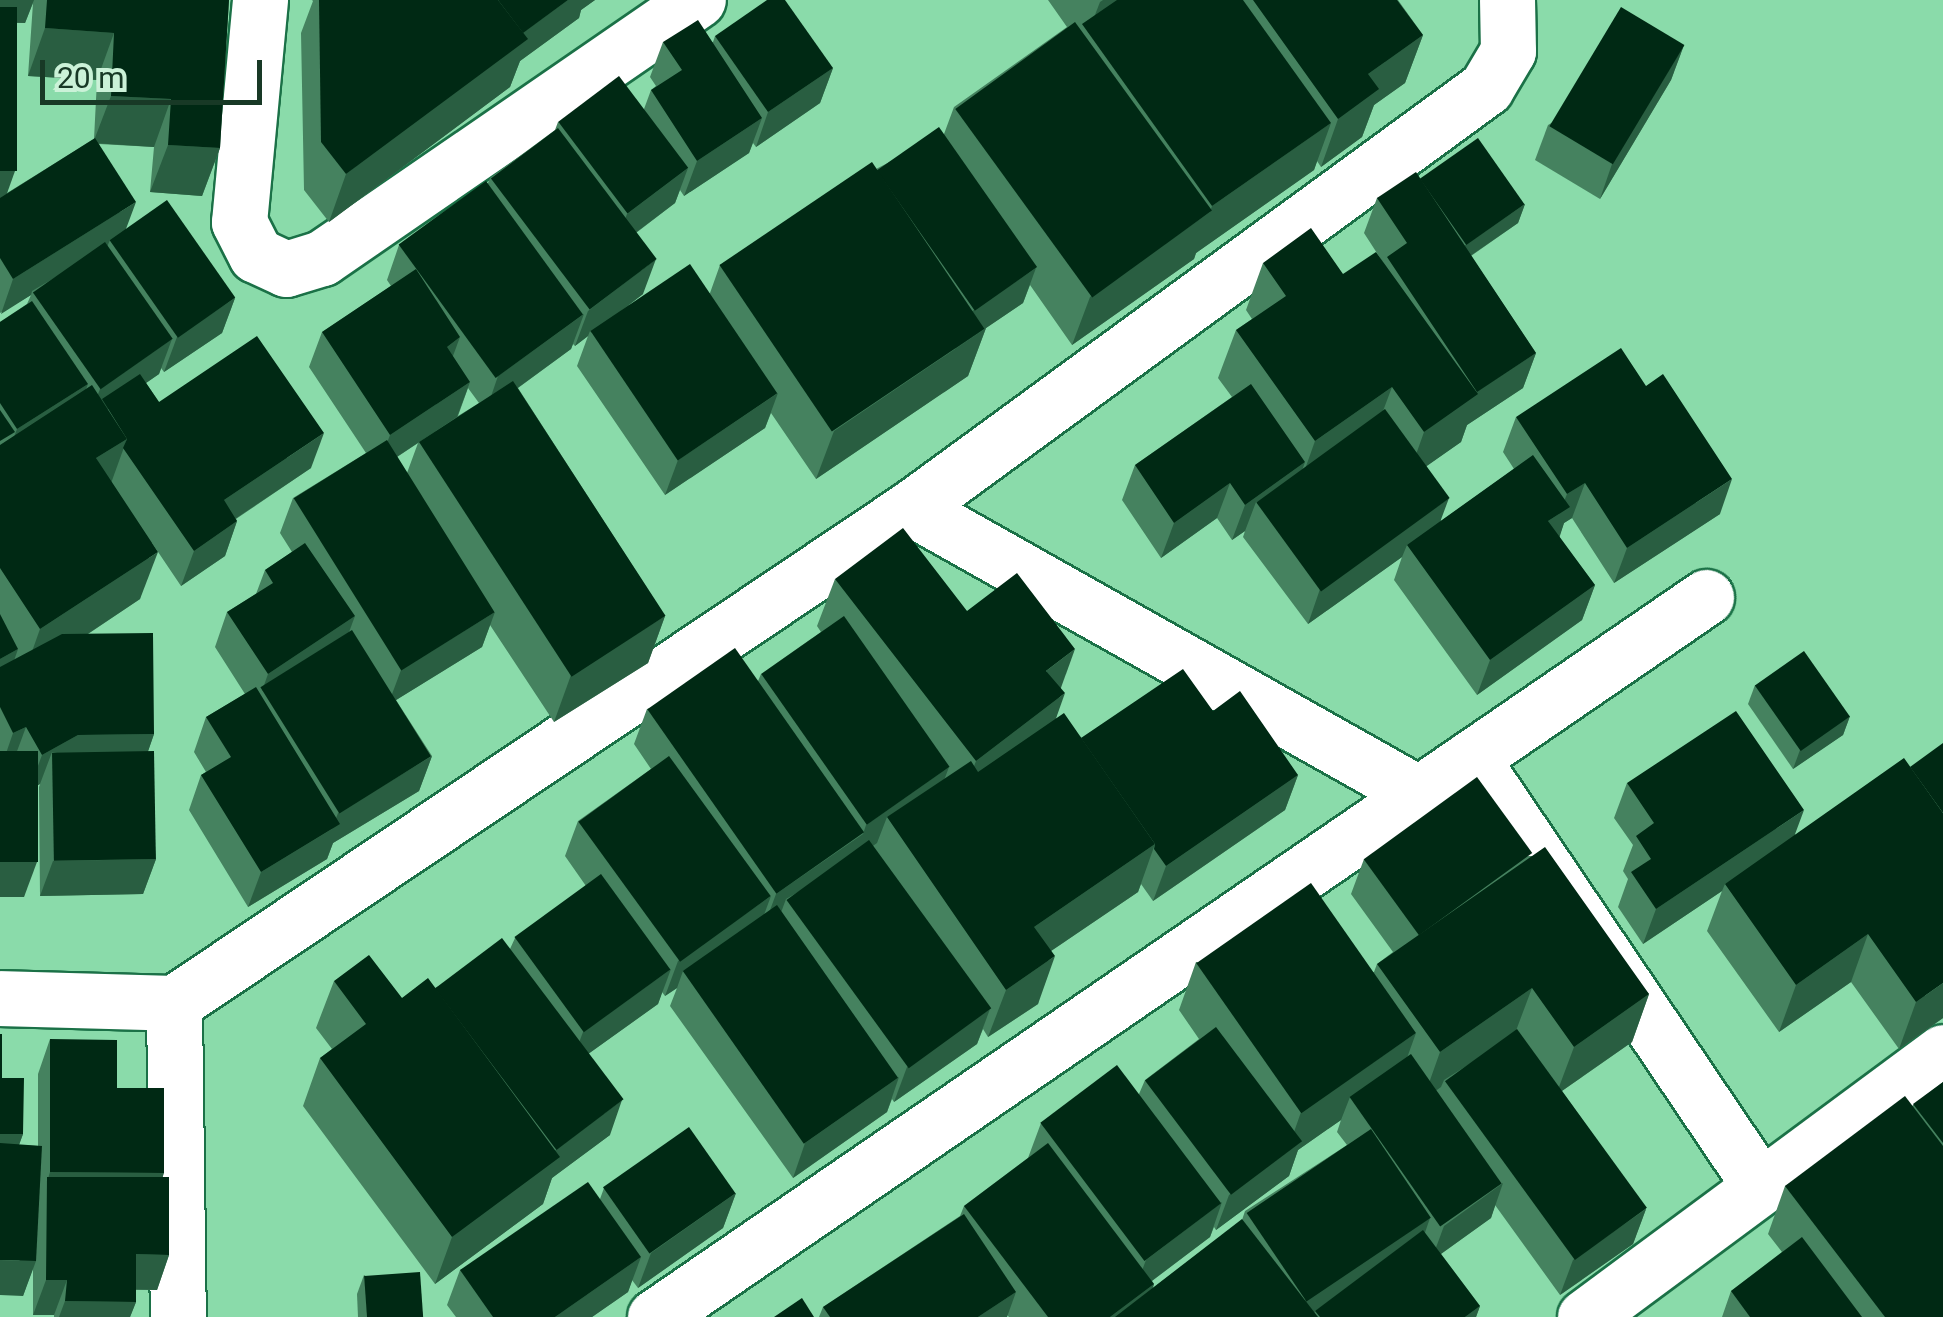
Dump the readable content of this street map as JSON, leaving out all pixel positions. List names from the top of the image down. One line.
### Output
{"scale_bar":"20 m"}
